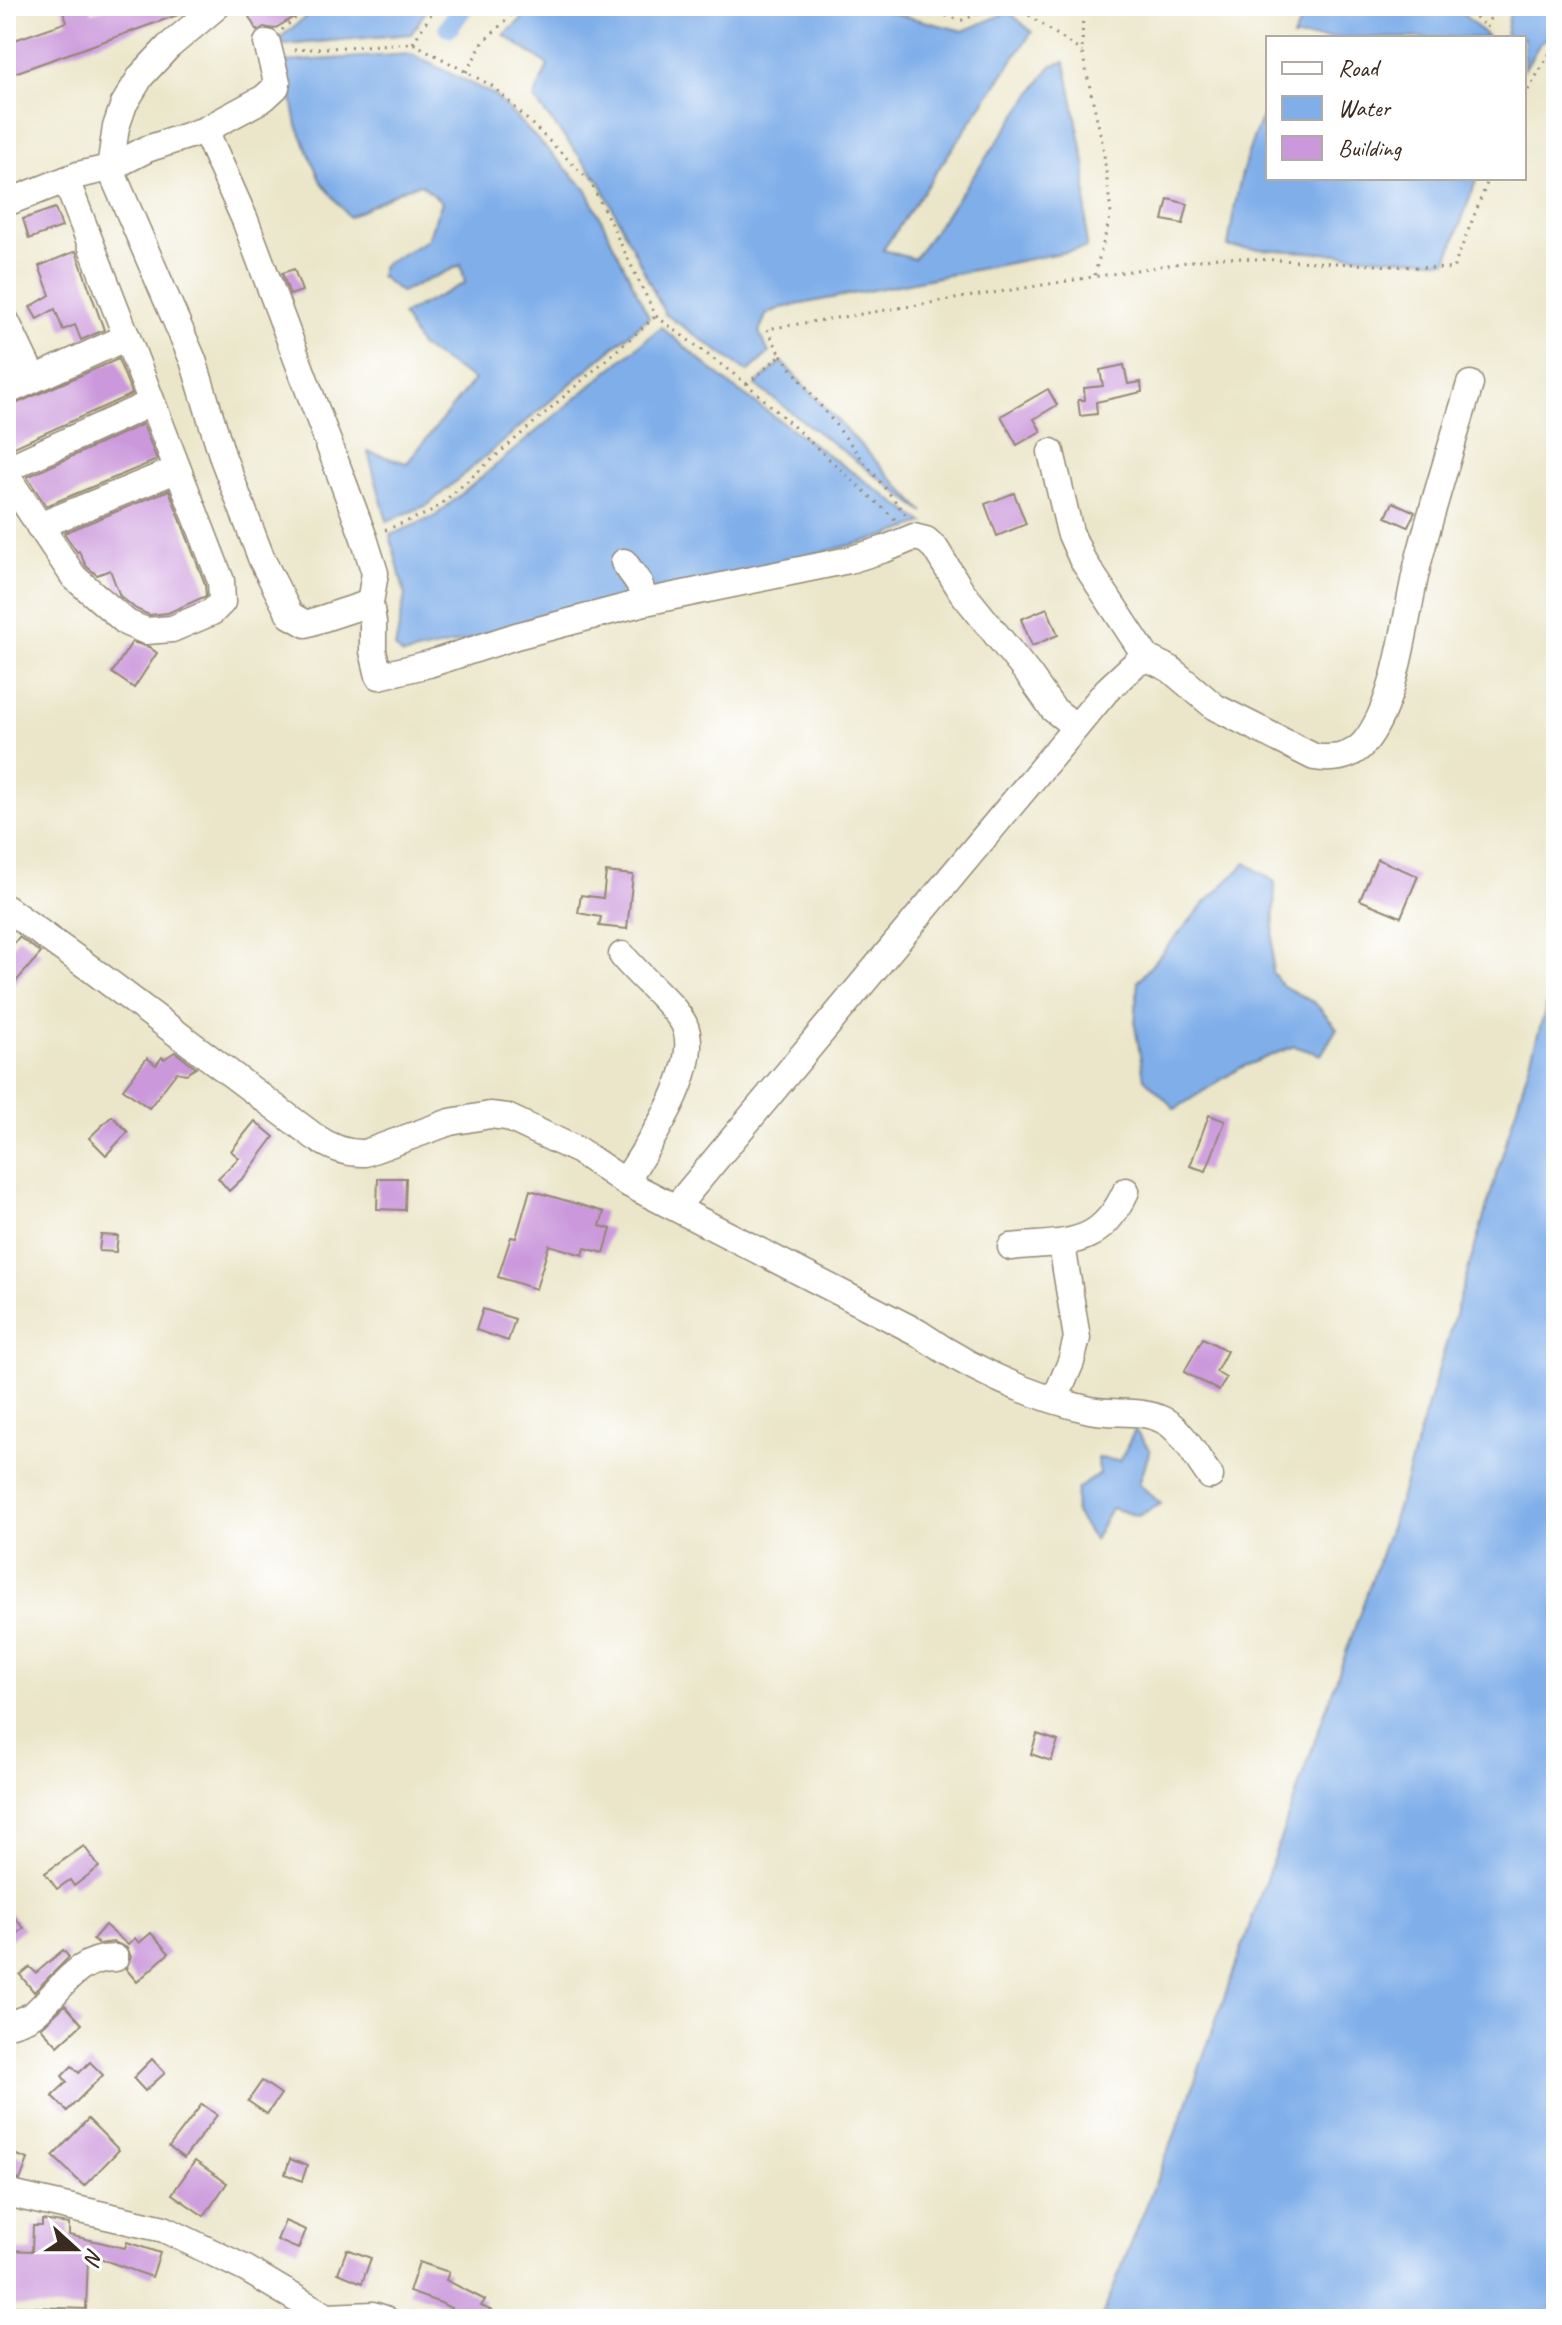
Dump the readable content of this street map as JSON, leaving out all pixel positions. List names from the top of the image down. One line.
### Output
{"legend":["Road","Water","Building"],"north":"right"}
